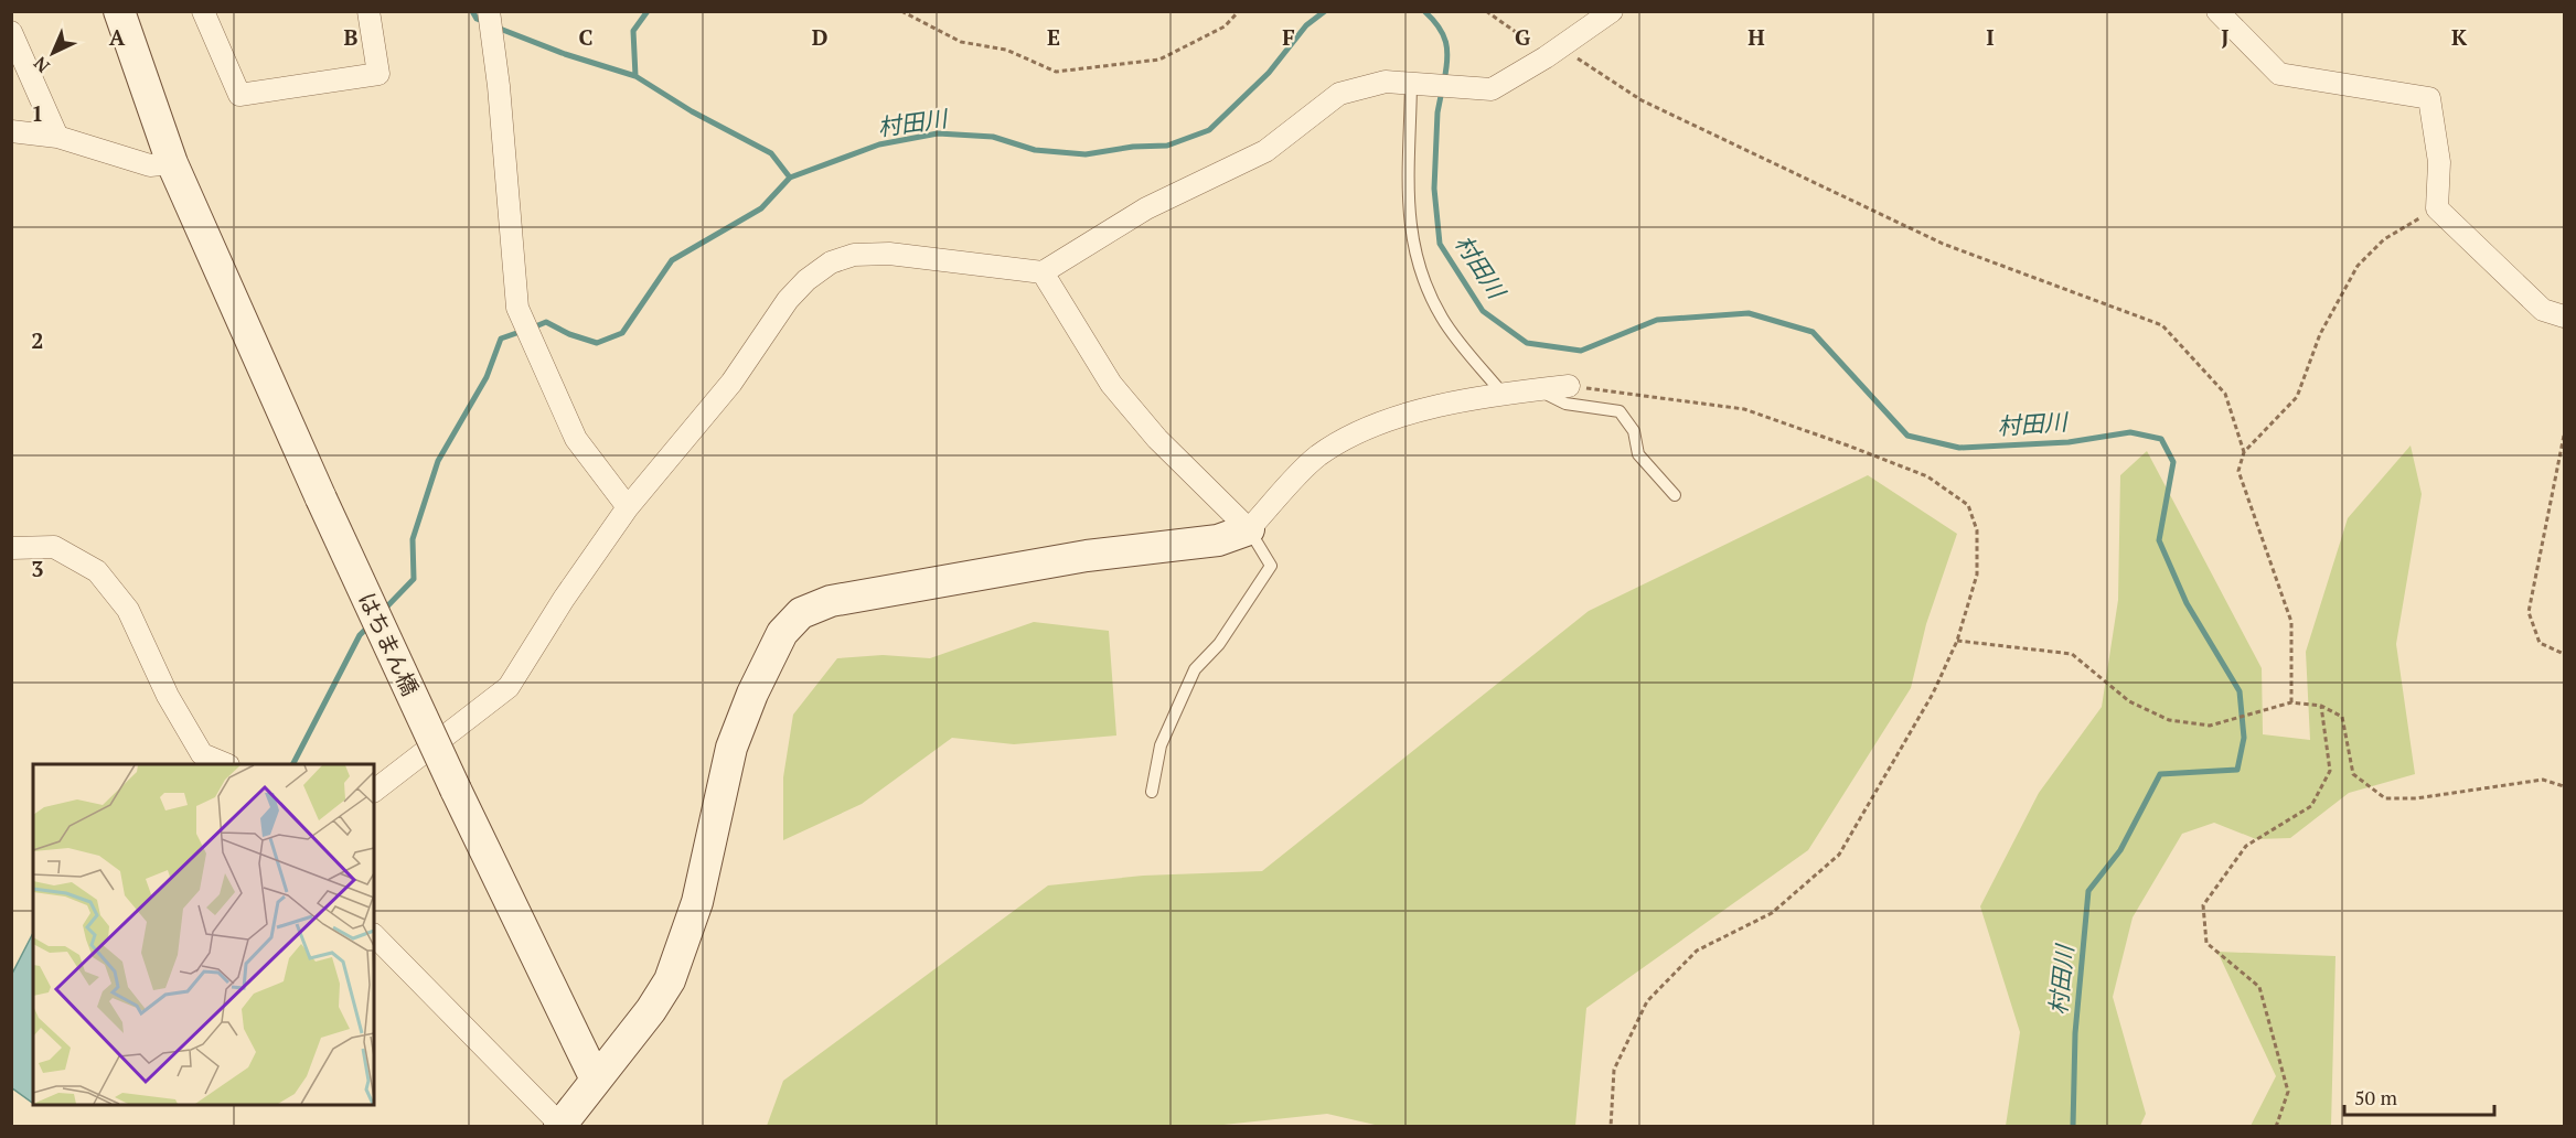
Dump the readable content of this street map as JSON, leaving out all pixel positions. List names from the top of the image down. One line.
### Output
{"streets":{"street":["はちまん橋"]},"water":["村田川"],"scale_bar":"50 m","north":"bottom left","grid":{"columns":["A","B","C","D","E","F","G","H","I","J","K"],"rows":["1","2","3"]}}
